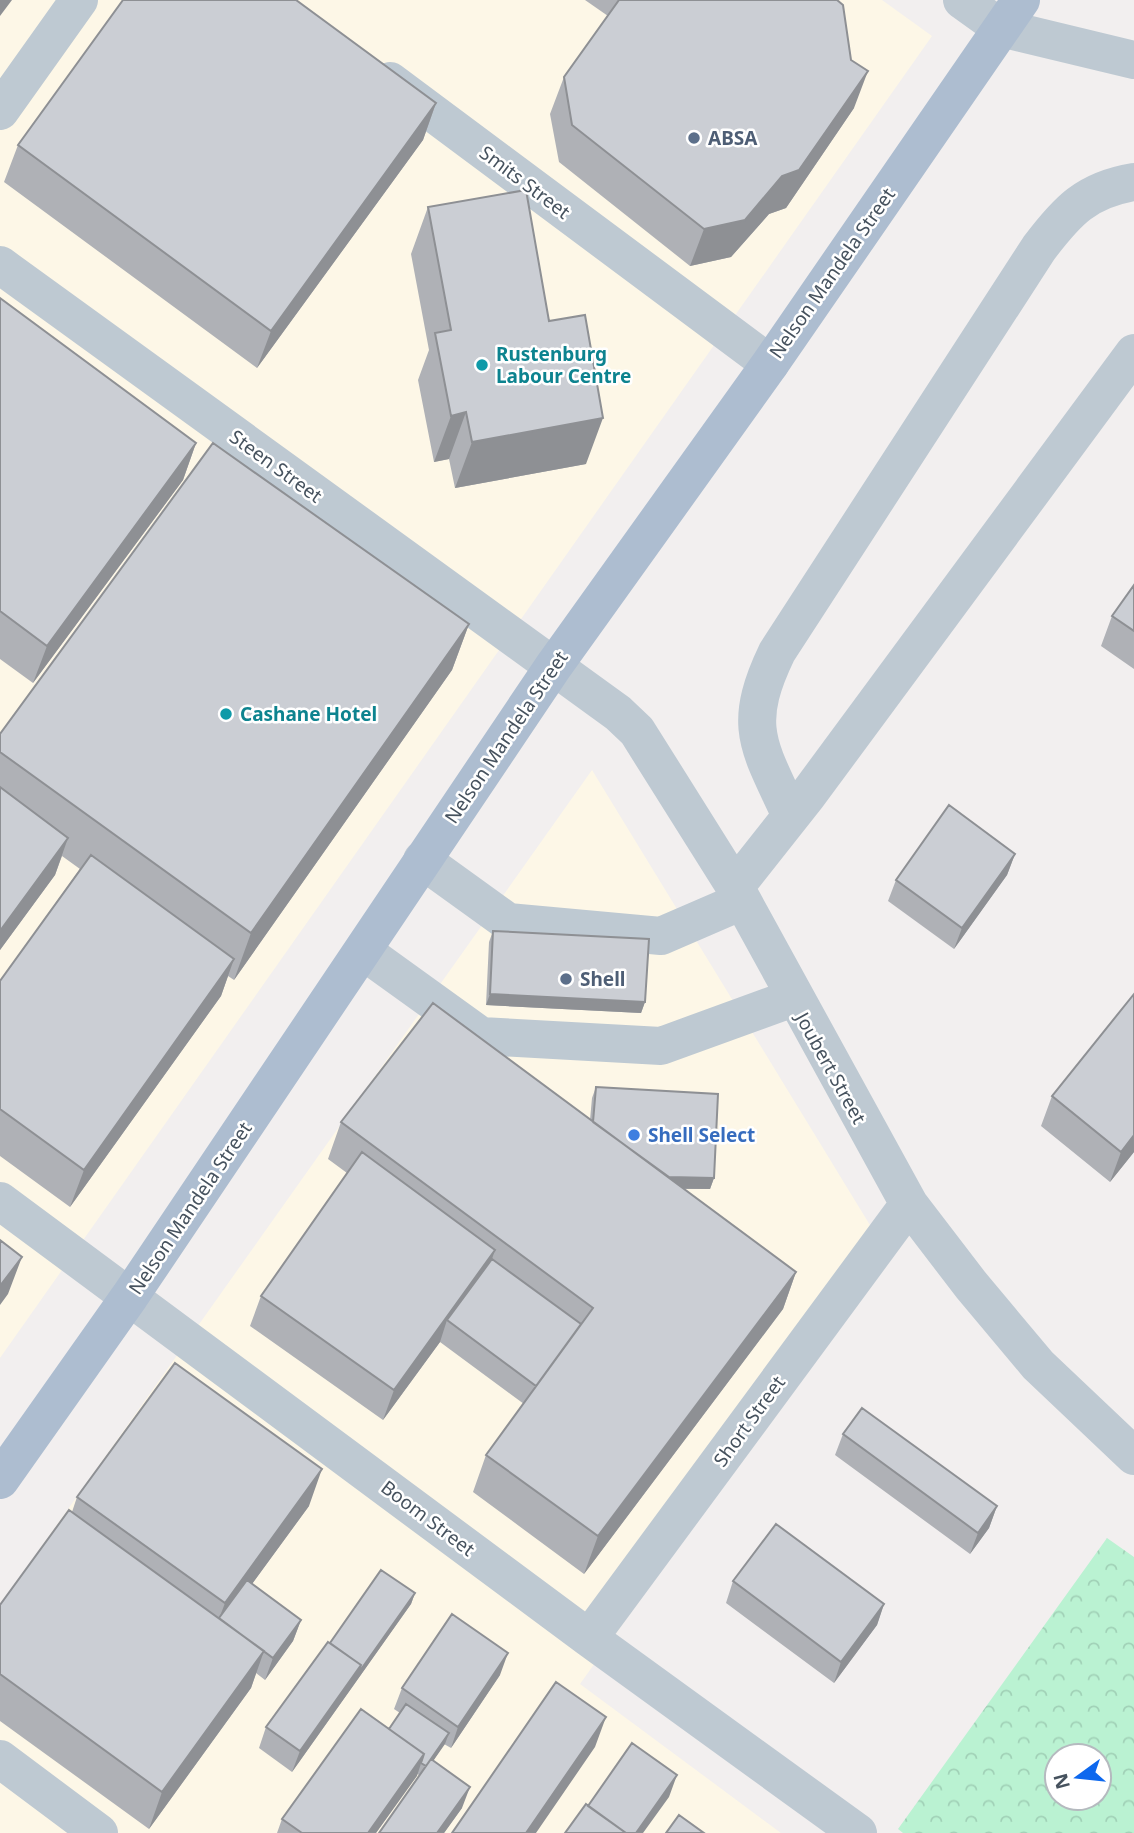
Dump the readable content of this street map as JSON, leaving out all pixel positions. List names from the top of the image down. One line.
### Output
{"streets":{"main road":["Nelson Mandela Street"],"street":["Smits Street","Steen Street","Joubert Street","Short Street","Boom Street"]},"crossings":[["Smits Street","Nelson Mandela Street"],["Nelson Mandela Street","Steen Street"],["Nelson Mandela Street","Joubert Street"],["Nelson Mandela Street","Boom Street"],["Steen Street","Joubert Street"],["Joubert Street","Short Street"],["Short Street","Boom Street"]],"places":["ABSA","Rustenburg Labour Centre","Cashane Hotel","Shell","Shell Select"],"north":"left"}
